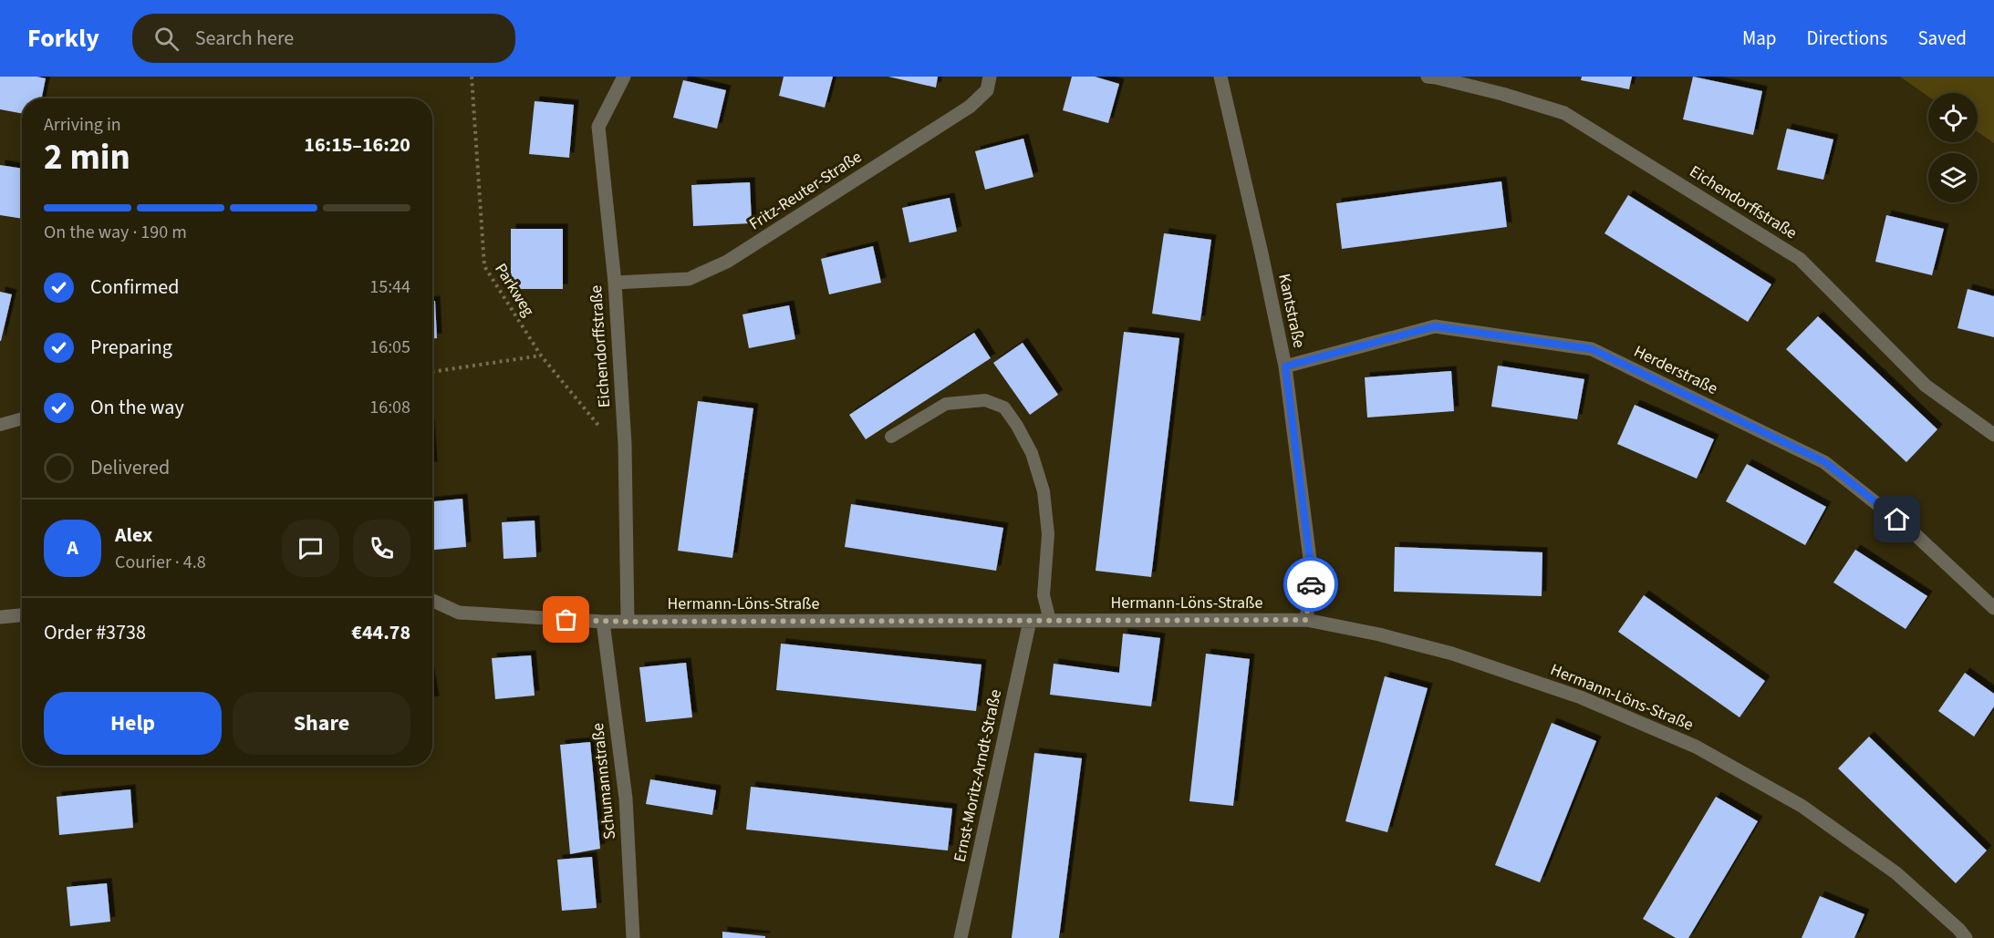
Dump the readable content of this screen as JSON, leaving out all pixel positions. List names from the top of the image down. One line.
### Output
{"streets":{"street":["Fritz-Reuter-Straße","Eichendorffstraße","Kantstraße","Herderstraße","Hermann-Löns-Straße","Ernst-Moritz-Arndt-Straße","Schumannstraße"],"path":["Parkweg"]},"crossings":[["Fritz-Reuter-Straße","Eichendorffstraße"],["Eichendorffstraße","Parkweg"],["Eichendorffstraße","Hermann-Löns-Straße"],["Kantstraße","Herderstraße"],["Kantstraße","Hermann-Löns-Straße"],["Hermann-Löns-Straße","Ernst-Moritz-Arndt-Straße"],["Hermann-Löns-Straße","Schumannstraße"]],"page":{"header":"Forkly","search":"Search here","nav":["Map","Directions","Saved"],"heading":["2 min","Arriving in","16:15–16:20"],"panel":["Alex","Courier · 4.8","Order #3738","€44.78"],"bar":"On the way · 190 m","list":[["Confirmed","15:44"],["Preparing","16:05"],["On the way","16:08"],"Delivered"],"round":"A","buttons":["Help","Share"]}}
